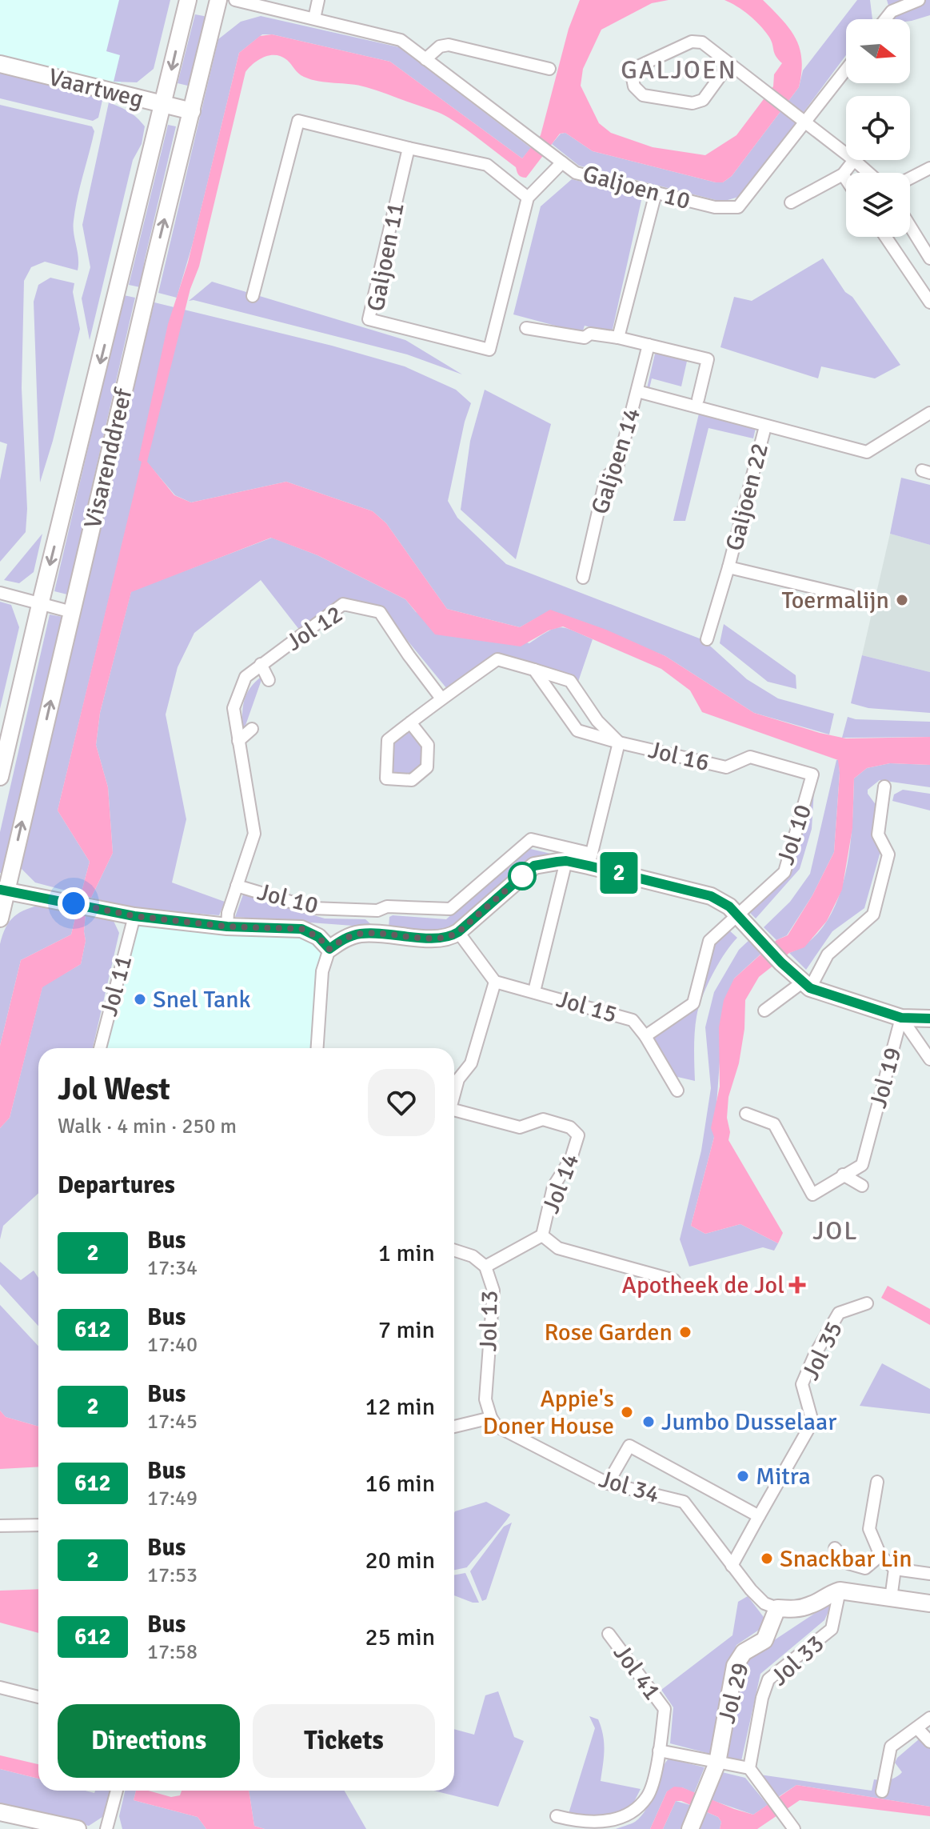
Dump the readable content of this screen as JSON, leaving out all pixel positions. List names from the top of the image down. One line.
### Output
{"streets":{"main road":["Vaartweg","Visarenddreef","Jol 10","Jol 29"],"street":["Galjoen 10","Galjoen 11","Galjoen 14","Galjoen 22","Jol 12","Jol 16","Jol 11","Jol 15","Jol 19","Jol 14","Jol 13","Jol 35","Jol 34","Jol 33","Jol 41"]},"crossings":[["Vaartweg","Visarenddreef"],["Visarenddreef","Jol 10"],["Galjoen 14","Galjoen 22"],["Jol 12","Jol 16"],["Jol 12","Jol 10"],["Jol 16","Jol 10"],["Jol 10","Jol 11"],["Jol 10","Jol 15"],["Jol 15","Jol 14"],["Jol 14","Jol 13"],["Jol 13","Jol 34"],["Jol 35","Jol 34"],["Jol 34","Jol 29"]],"districts":["GALJOEN","JOL"],"places":{"other":["Toermalijn","Snel Tank","Rose Garden","Appie's Doner House","Jumbo Dusselaar","Mitra","Snackbar Lin"],"health":["Apotheek de Jol"]},"lines":["bus line 2"],"north":"right","page":{"on_map":"2","heading":[["Jol West","Walk · 4 min · 250 m"],"Departures"],"list":[{"mark":"2","name":"Bus","note":"17:34","value":"1 min"},{"mark":"612","name":"Bus","note":"17:40","value":"7 min"},{"mark":"2","name":"Bus","note":"17:45","value":"12 min"},{"mark":"612","name":"Bus","note":"17:49","value":"16 min"},{"mark":"2","name":"Bus","note":"17:53","value":"20 min"},{"mark":"612","name":"Bus","note":"17:58","value":"25 min"}],"buttons":["Directions","Tickets"]}}
